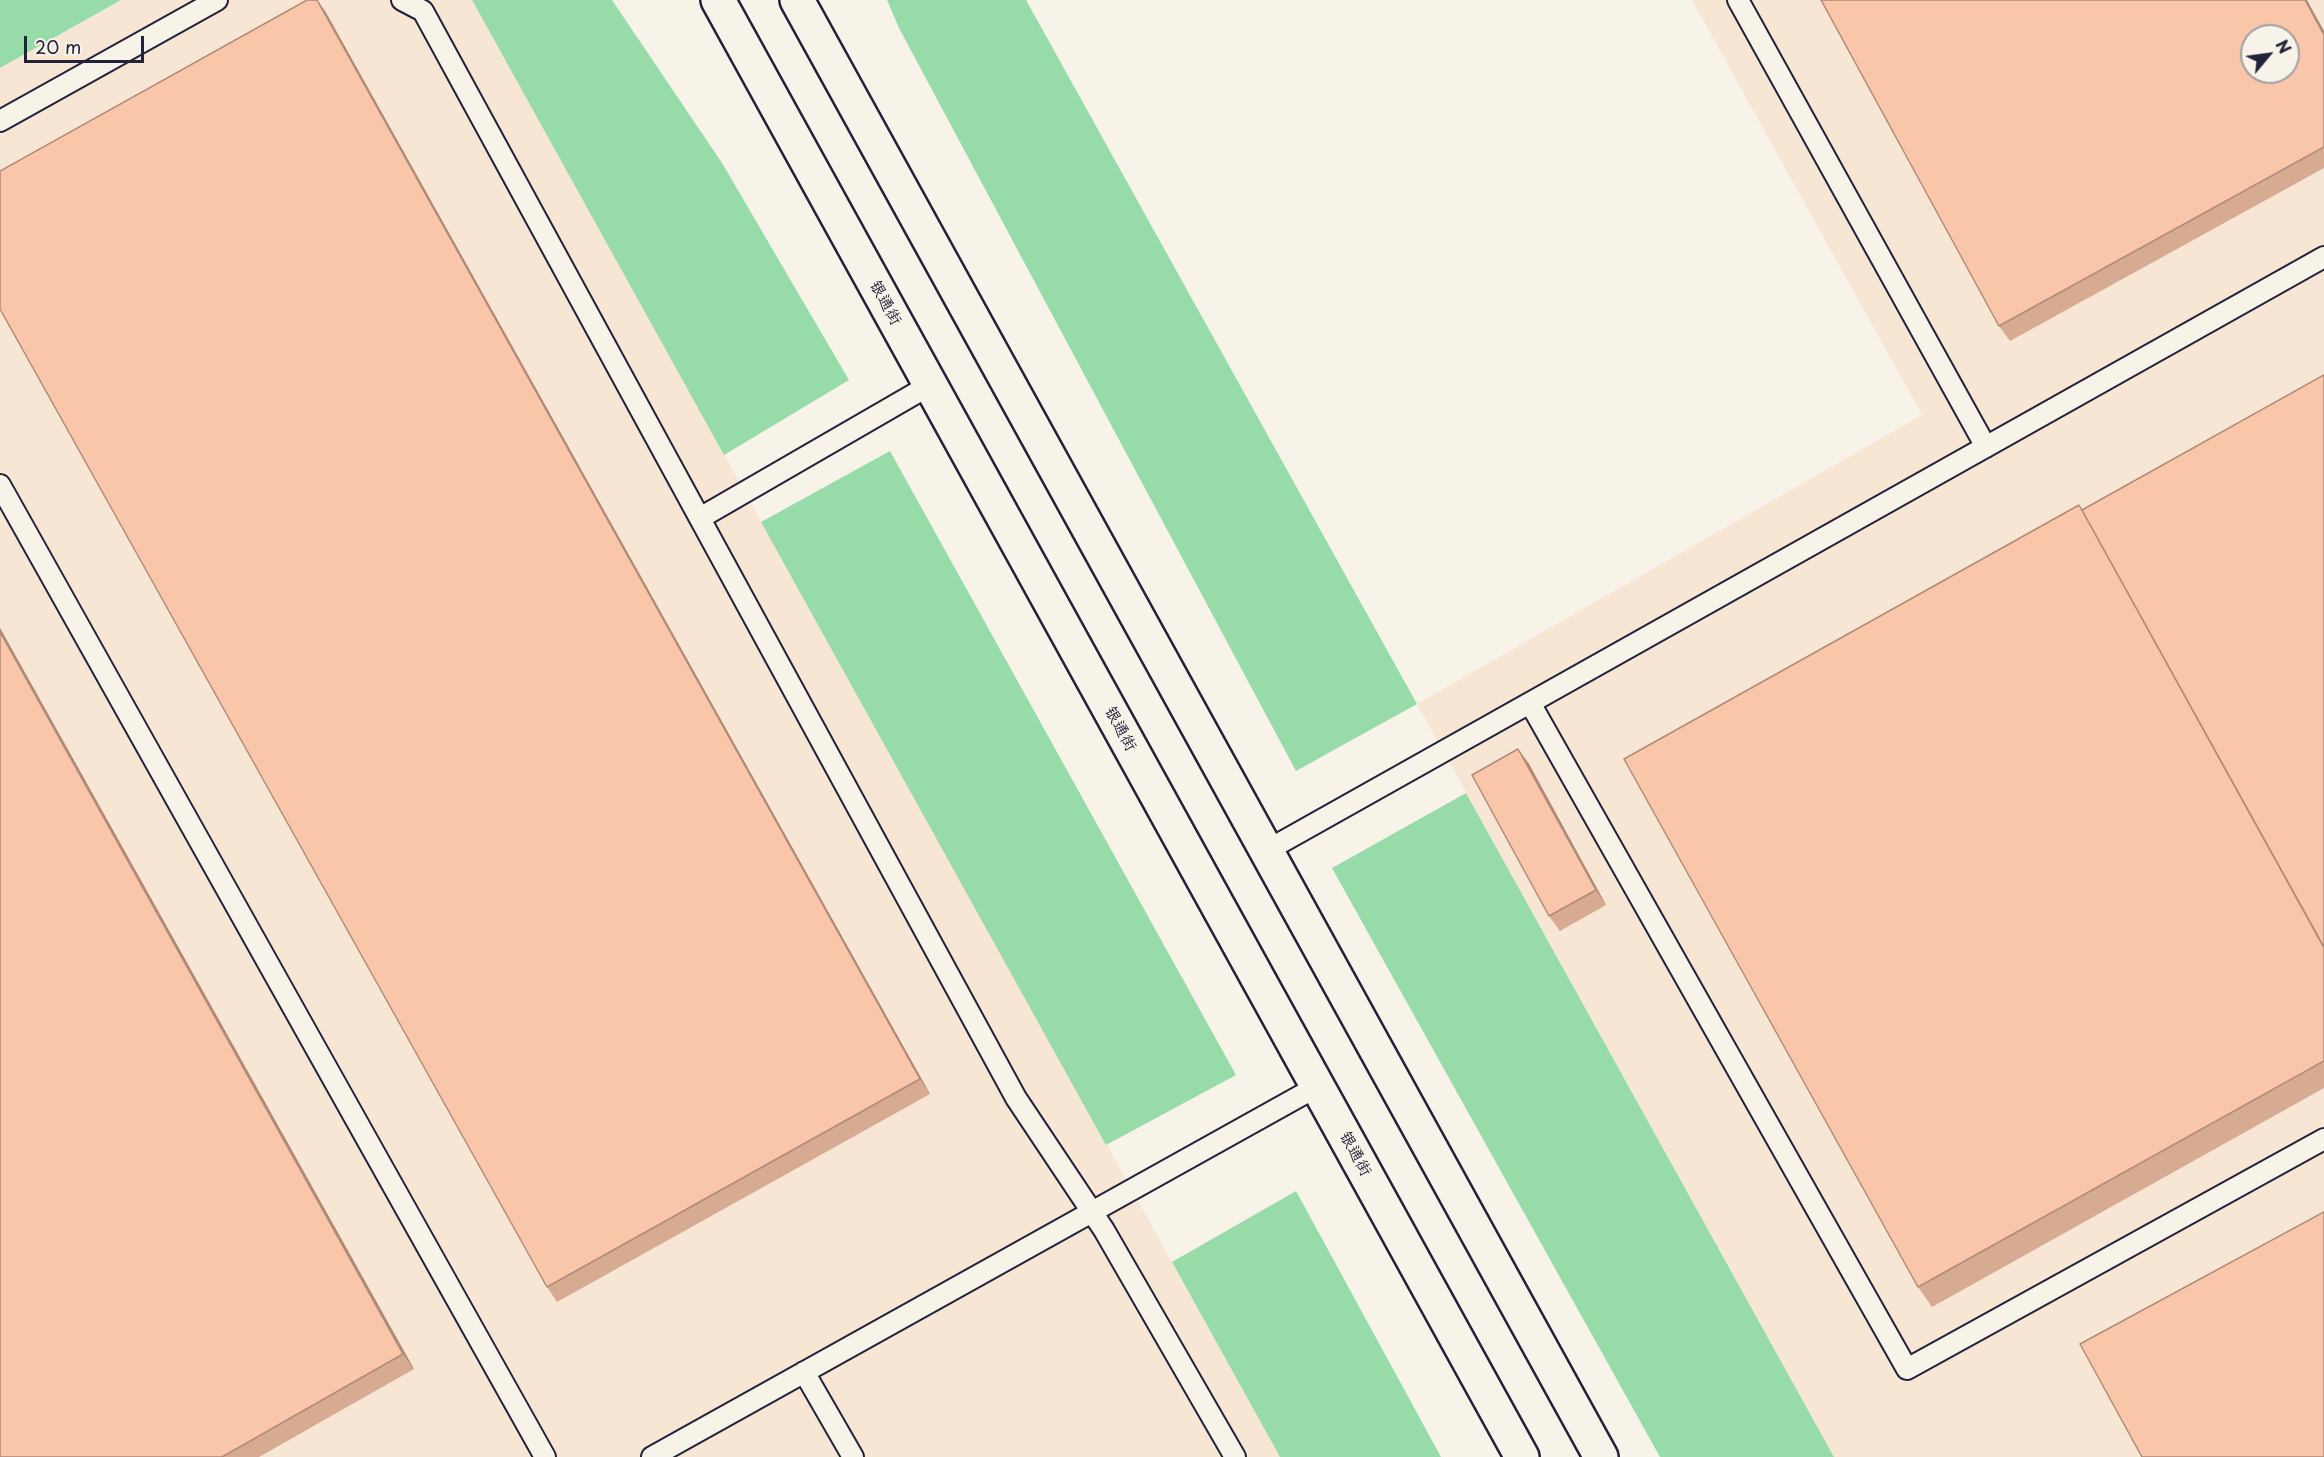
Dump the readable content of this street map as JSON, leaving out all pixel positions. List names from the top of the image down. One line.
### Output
{"streets":{"street":["银通街"]},"scale_bar":"20 m","north":"top right"}
